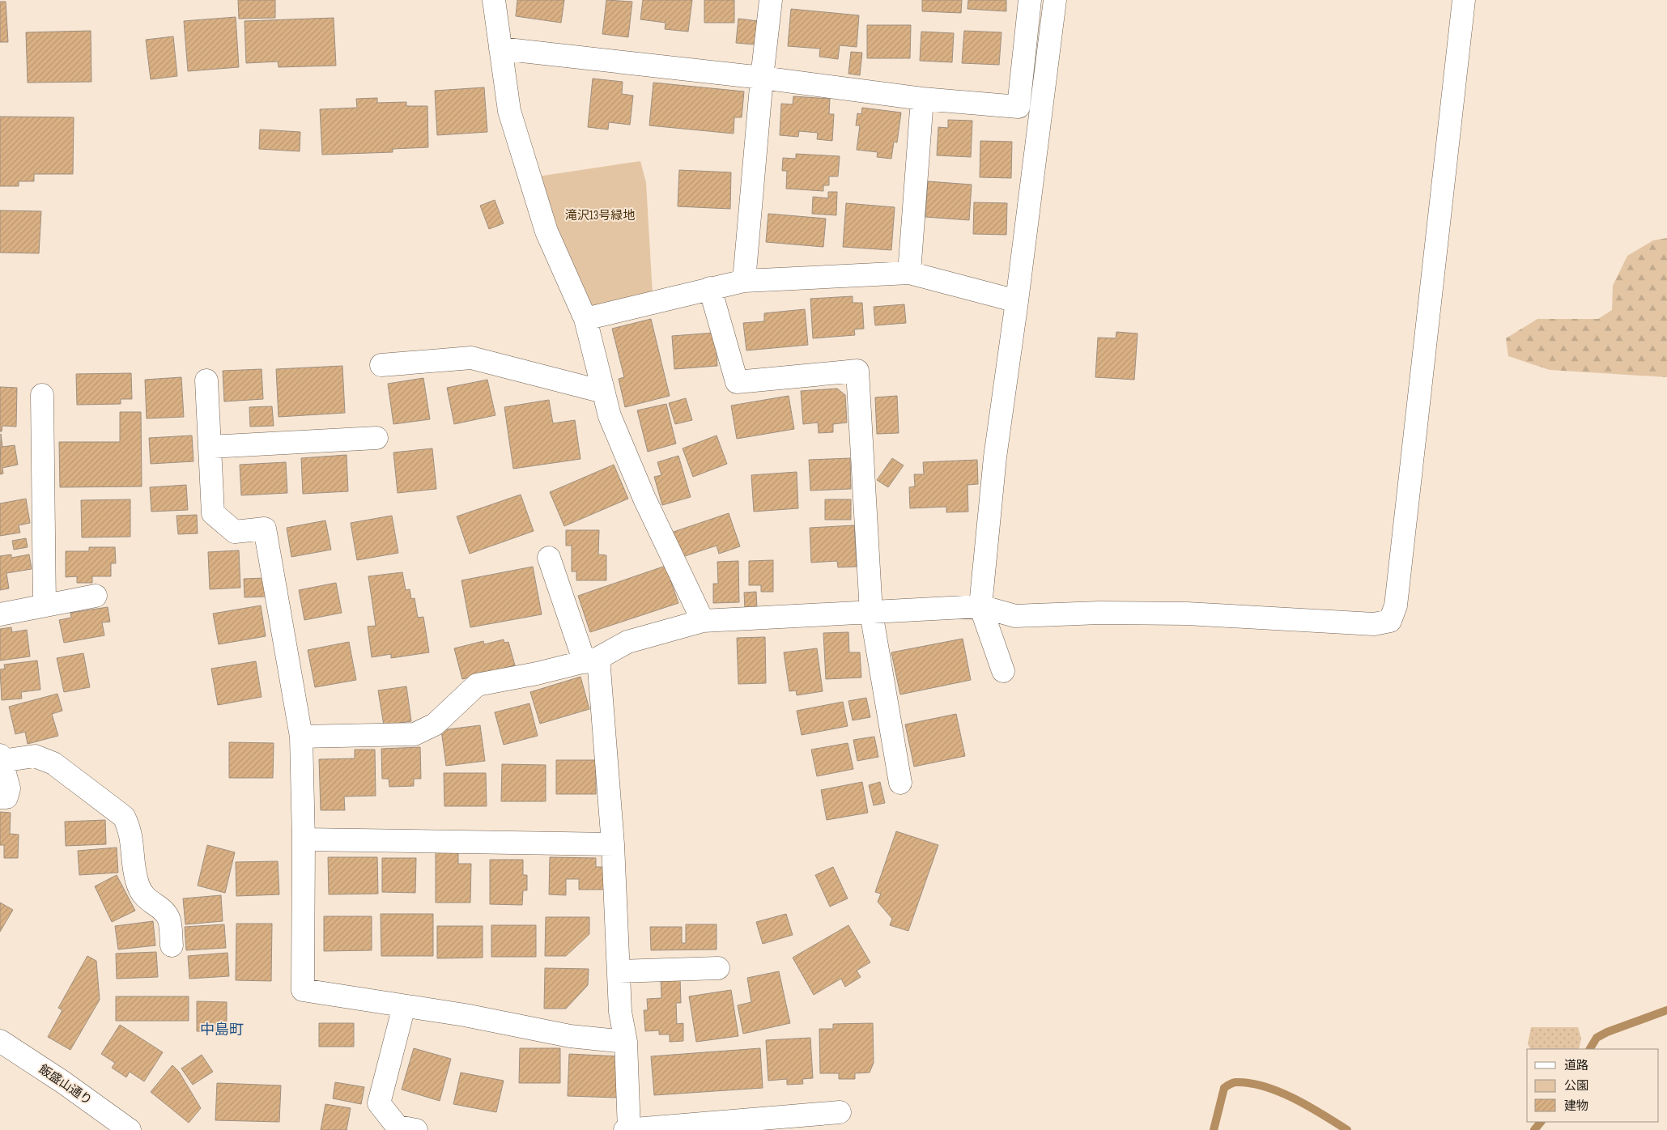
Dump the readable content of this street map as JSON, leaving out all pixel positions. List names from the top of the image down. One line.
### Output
{"streets":{"street":["飯盛山通り"]},"districts":["中島町"],"parks":["滝沢13号緑地"],"legend":["道路","公園","建物"]}
